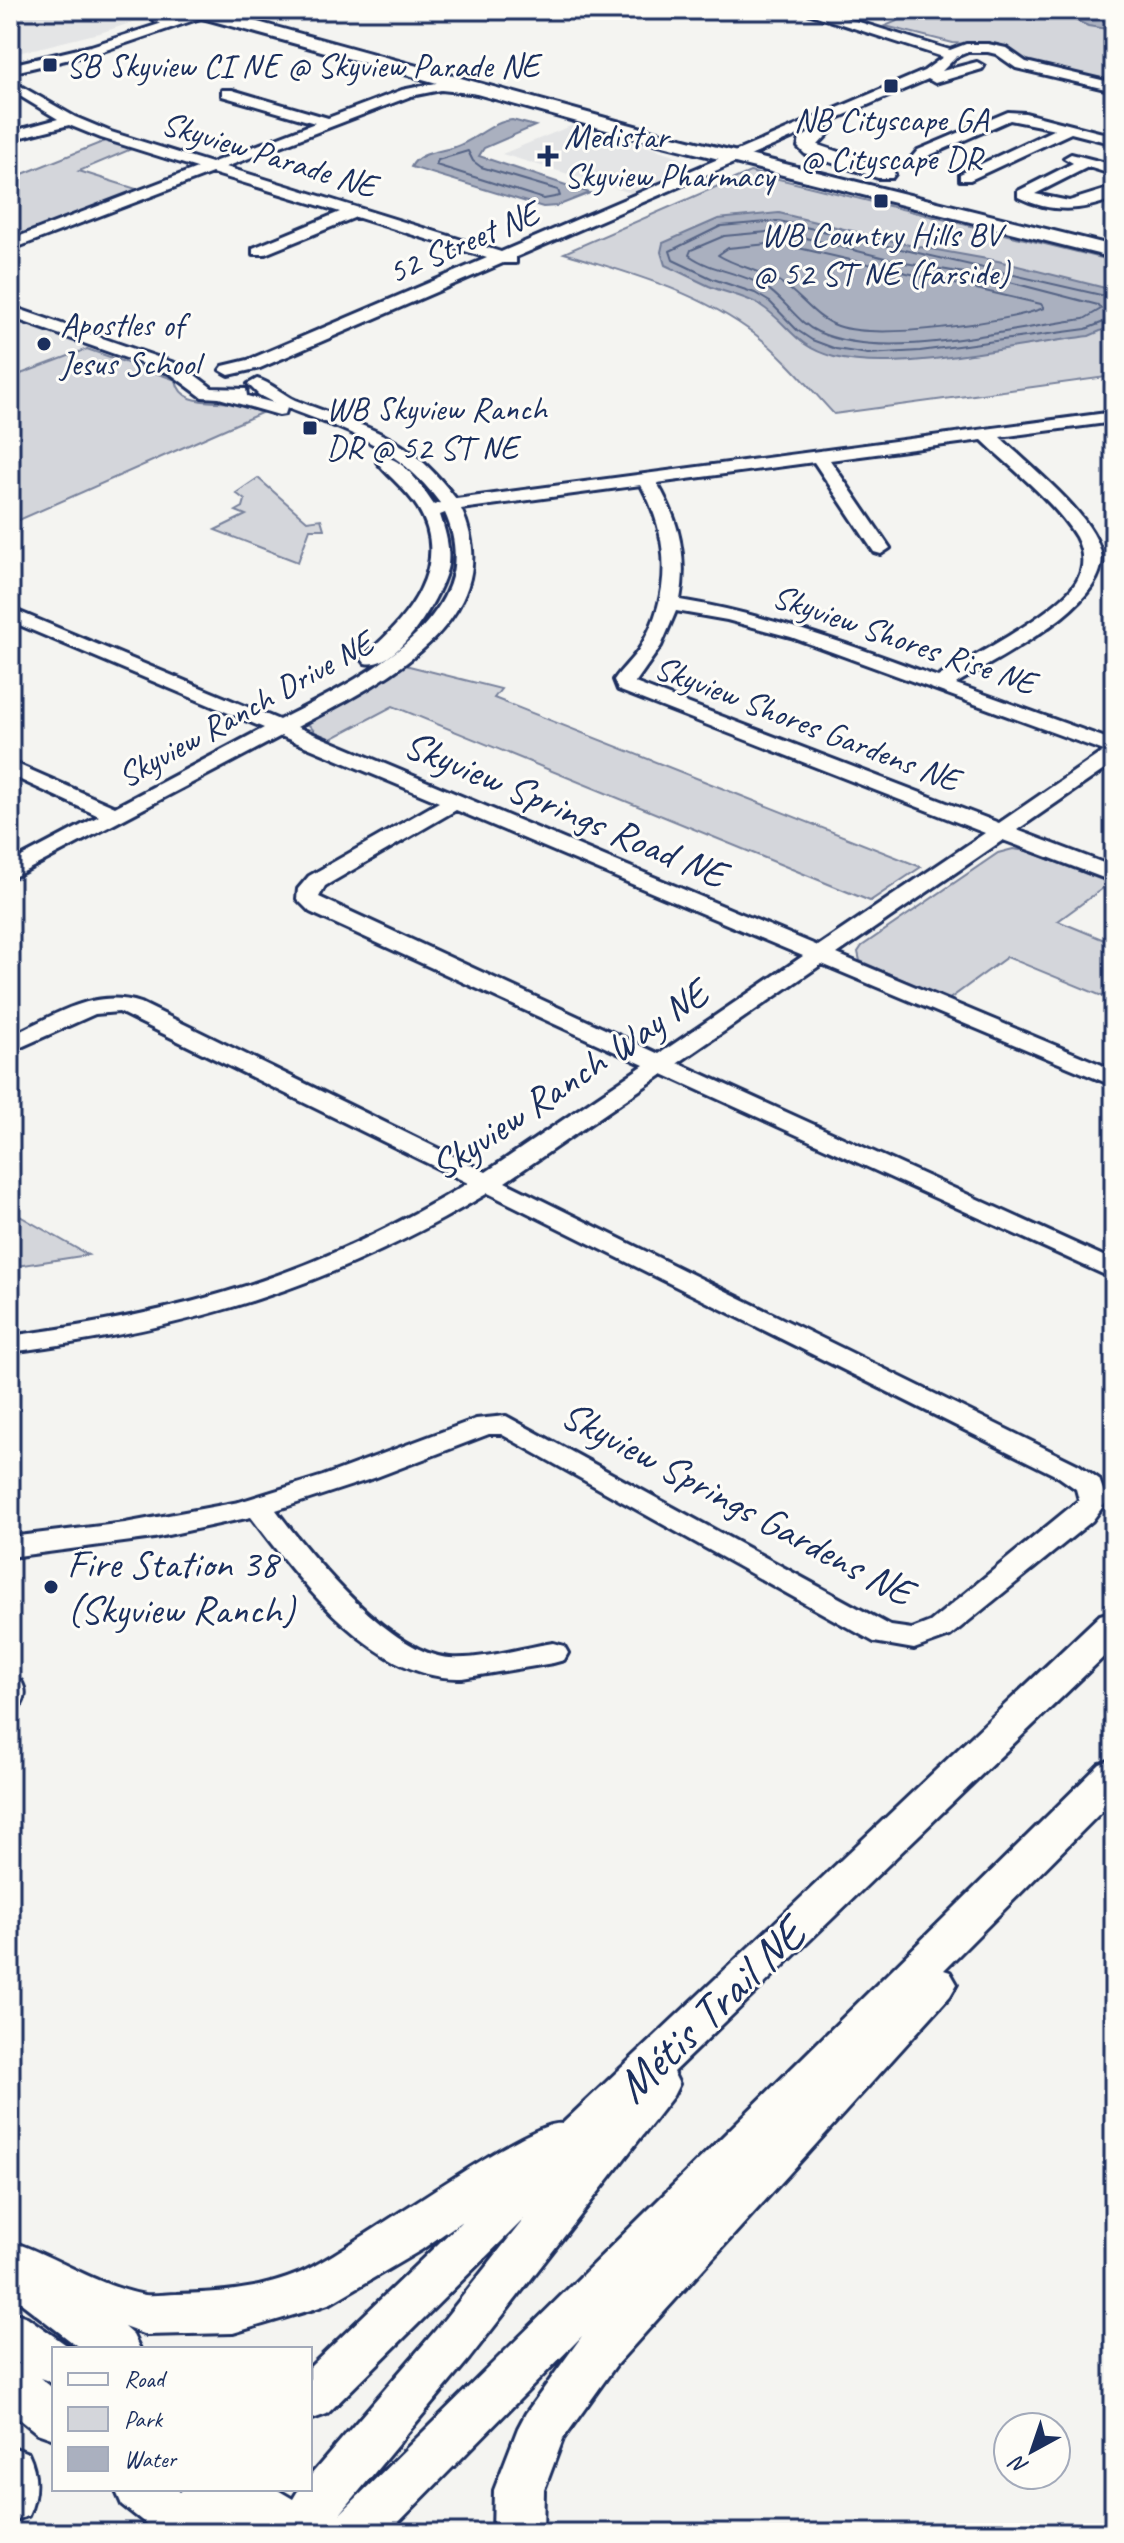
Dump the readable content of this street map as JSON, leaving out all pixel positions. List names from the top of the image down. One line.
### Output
{"streets":{"main road":["Métis Trail NE"],"street":["Skyview Parade NE","52 Street NE","Skyview Shores Rise NE","Skyview Ranch Drive NE","Skyview Shores Gardens NE","Skyview Springs Road NE","Skyview Ranch Way NE","Skyview Springs Gardens NE"]},"crossings":[["Skyview Parade NE","52 Street NE"],["52 Street NE","Skyview Ranch Drive NE"],["Skyview Shores Rise NE","Skyview Shores Gardens NE"],["Skyview Ranch Drive NE","Skyview Springs Road NE"],["Skyview Shores Gardens NE","Skyview Ranch Way NE"],["Skyview Springs Road NE","Skyview Ranch Way NE"],["Skyview Ranch Way NE","Skyview Springs Gardens NE"]],"places":{"transit":["SB Skyview CI NE @ Skyview Parade NE","NB Cityscape GA @ Cityscape DR","WB Country Hills BV @ 52 ST NE (farside)","WB Skyview Ranch DR @ 52 ST NE"],"health":["Medistar Skyview Pharmacy"],"other":["Apostles of Jesus School","Fire Station 38 (Skyview Ranch)"]},"legend":["Road","Park","Water"],"north":"bottom left"}
